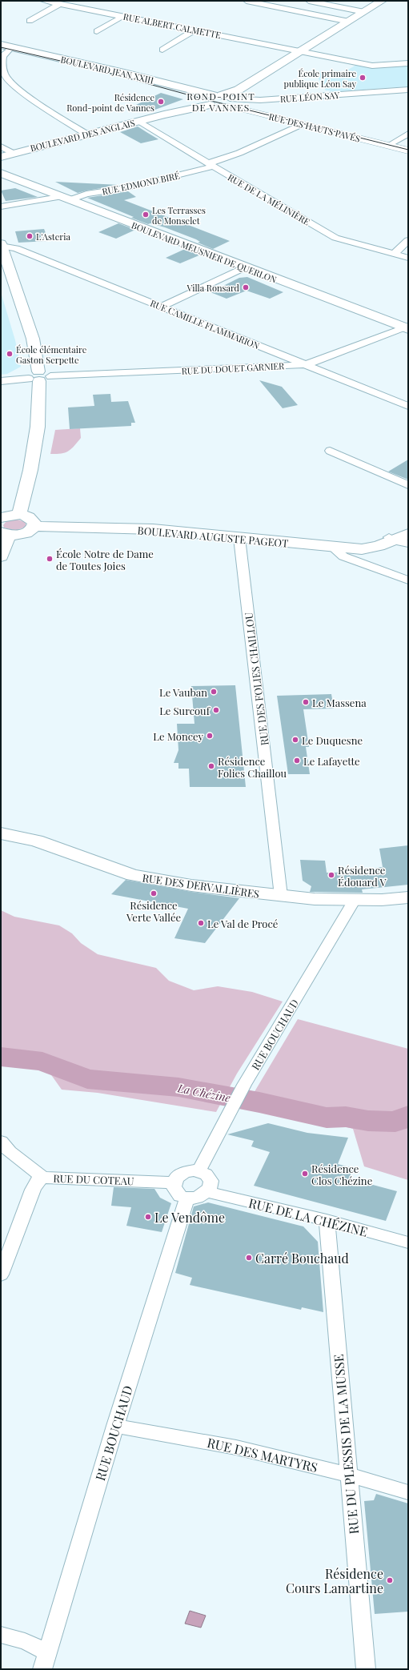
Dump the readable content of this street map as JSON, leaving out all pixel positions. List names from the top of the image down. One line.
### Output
{"streets":{"main road":["BOULEVARD JEAN XXIII","BOULEVARD DES ANGLAIS","BOULEVARD MEUSNIER DE QUERLON","BOULEVARD AUGUSTE PAGEOT","RUE DES DERVALLIÈRES"],"street":["RUE ALBERT CALMETTE","RUE LÉON SAY","RUE DES HAUTS PAVÉS","RUE EDMOND BIRÉ","RUE DE LA MÉLINIÈRE","RUE CAMILLE FLAMMARION","RUE DU DOUET GARNIER","RUE DES FOLIES CHAILLOU","RUE BOUCHAUD","RUE DU COTEAU","RUE DE LA CHÉZINE","RUE DU PLESSIS DE LA MUSSE","RUE DES MARTYRS"]},"crossings":[["BOULEVARD JEAN XXIII","RUE DES HAUTS PAVÉS"],["BOULEVARD JEAN XXIII","BOULEVARD DES ANGLAIS"],["RUE LÉON SAY","RUE DES HAUTS PAVÉS"],["RUE DES HAUTS PAVÉS","BOULEVARD DES ANGLAIS"],["RUE DES HAUTS PAVÉS","RUE EDMOND BIRÉ"],["BOULEVARD DES ANGLAIS","RUE DE LA MÉLINIÈRE"],["RUE EDMOND BIRÉ","RUE DE LA MÉLINIÈRE"],["RUE EDMOND BIRÉ","BOULEVARD MEUSNIER DE QUERLON"],["BOULEVARD MEUSNIER DE QUERLON","RUE DU DOUET GARNIER"],["RUE CAMILLE FLAMMARION","RUE DU DOUET GARNIER"],["BOULEVARD AUGUSTE PAGEOT","RUE DES FOLIES CHAILLOU"],["RUE DES FOLIES CHAILLOU","RUE DES DERVALLIÈRES"],["RUE DES DERVALLIÈRES","RUE BOUCHAUD"],["RUE BOUCHAUD","RUE DU COTEAU"],["RUE BOUCHAUD","RUE DE LA CHÉZINE"],["RUE BOUCHAUD","RUE DES MARTYRS"],["RUE DU COTEAU","RUE DE LA CHÉZINE"],["RUE DE LA CHÉZINE","RUE DU PLESSIS DE LA MUSSE"],["RUE DU PLESSIS DE LA MUSSE","RUE DES MARTYRS"]],"districts":["ROND-POINT DE VANNES"],"water":["La Chézine"],"places":["École primaire publique Léon Say","Résidence Rond-point de Vannes","Les Terrasses de Monselet","L'Asteria","Villa Ronsard","École élémentaire Gaston Serpette","École Notre de Dame de Toutes Joies","Le Vauban","Le Massena","Le Surcouf","Le Moncey","Le Duquesne","Le Lafayette","Résidence Folies Chaillou","Résidence Édouard V","Résidence Verte Vallée","Le Val de Procé","Résidence Clos Chézine","Le Vendôme","Carré Bouchaud","Résidence Cours Lamartine"]}
